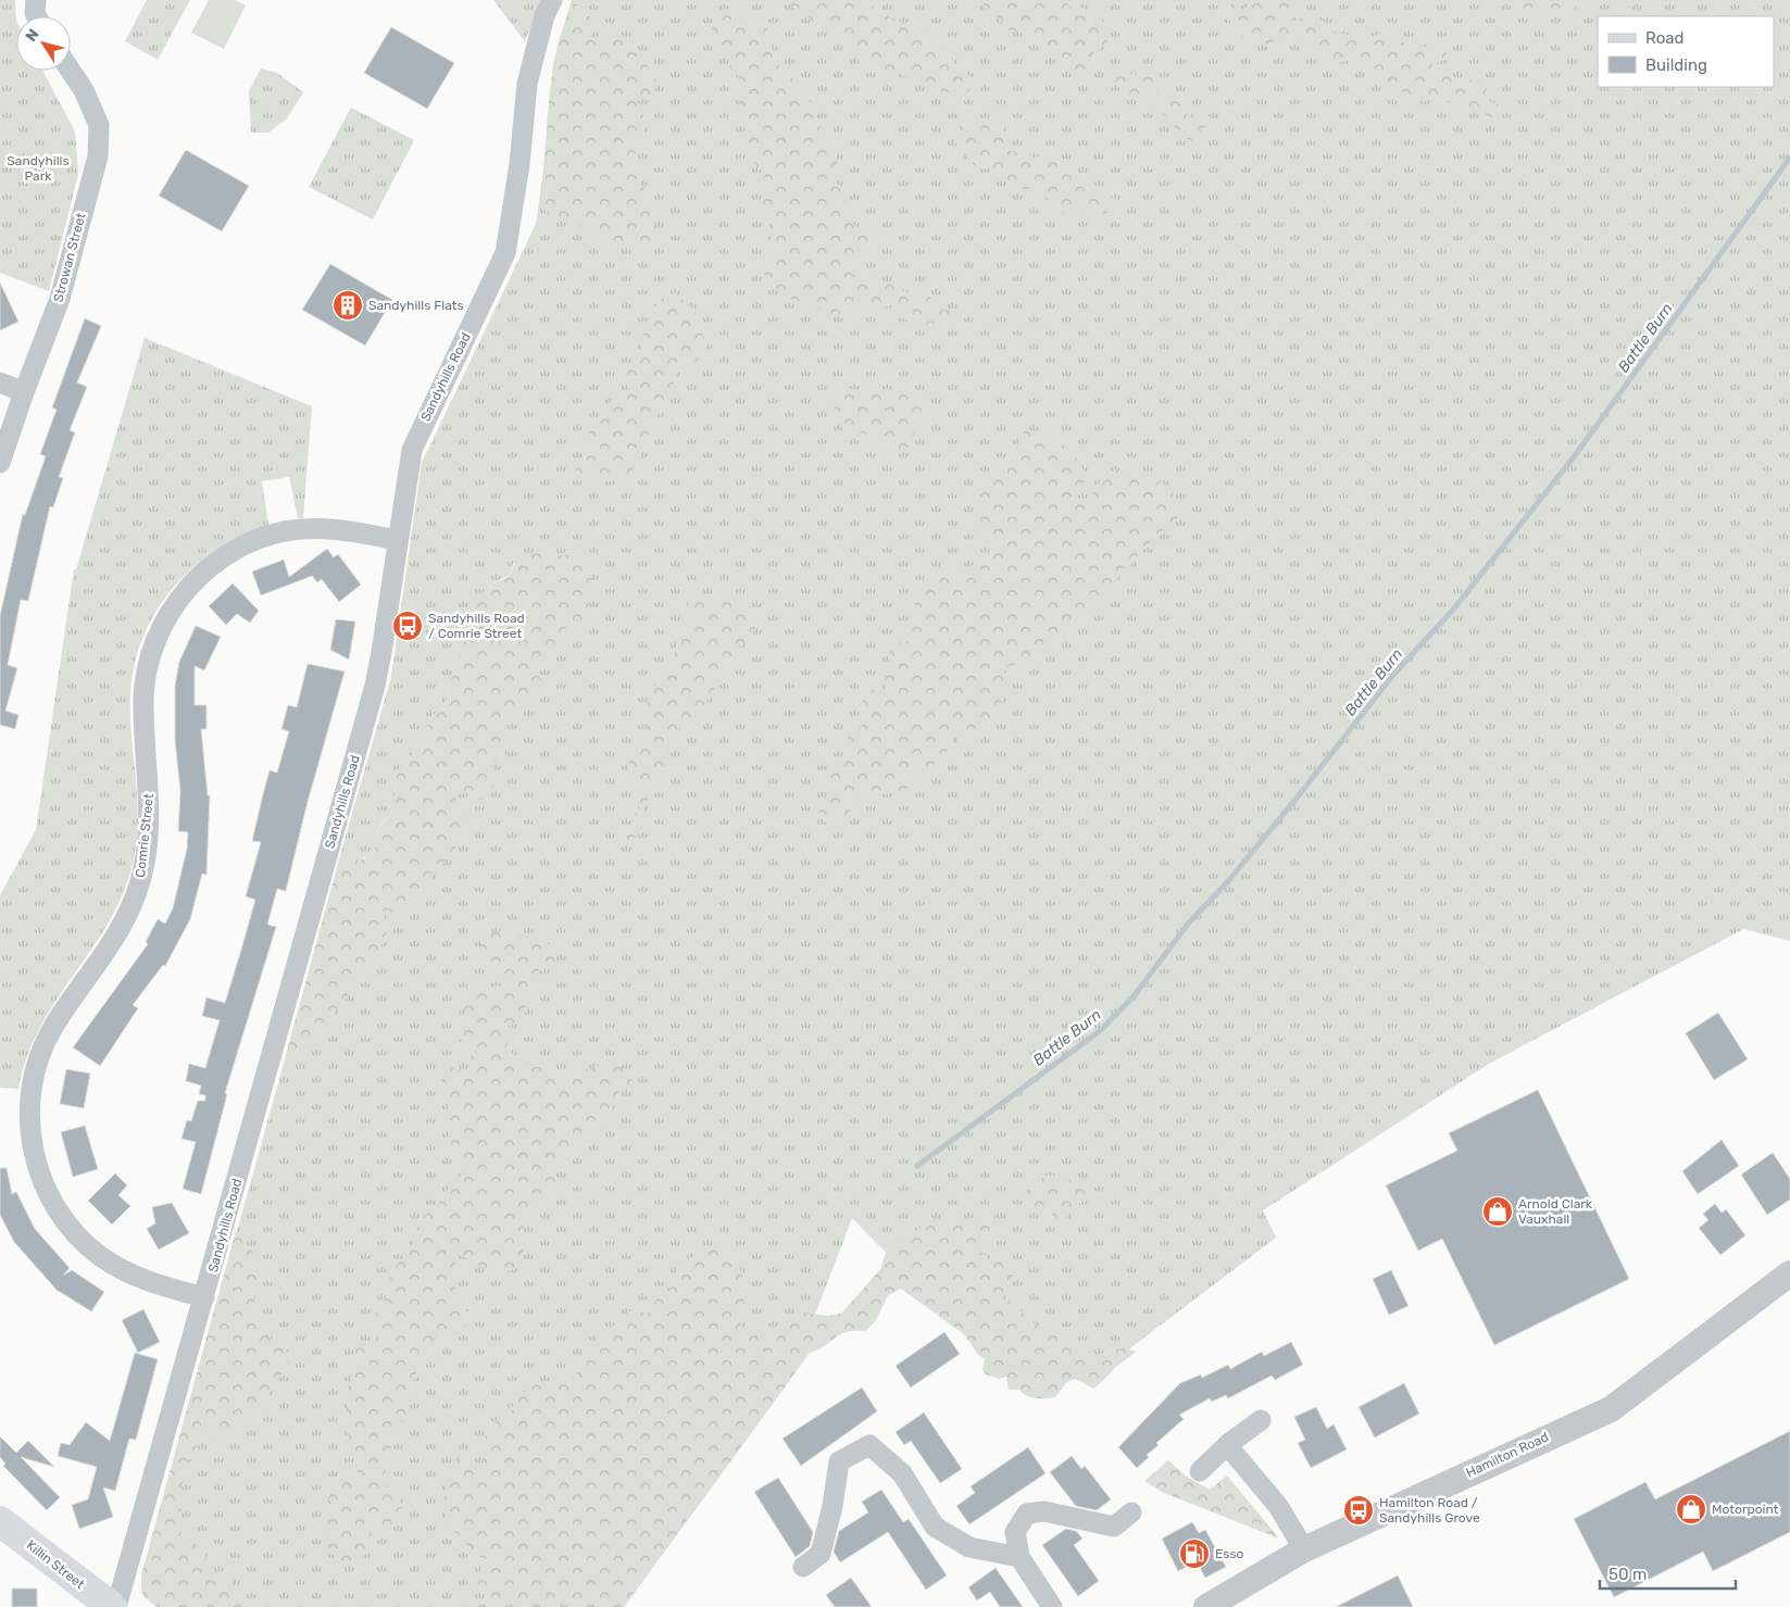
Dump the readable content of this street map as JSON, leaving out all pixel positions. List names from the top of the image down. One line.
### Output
{"streets":{"main road":["Killin Street"],"street":["Strowan Street","Sandyhills Road","Comrie Street","Hamilton Road"]},"crossings":[["Sandyhills Road","Comrie Street"],["Sandyhills Road","Killin Street"]],"water":["Battle Burn"],"parks":["Sandyhills Park"],"places":{"building":["Sandyhills Flats"],"bus stop":["Sandyhills Road / Comrie Street","Hamilton Road / Sandyhills Grove"],"shop":["Arnold Clark Vauxhall","Motorpoint"],"fuel station":["Esso"]},"legend":["Road","Building"],"scale_bar":"50 m","north":"top left"}
